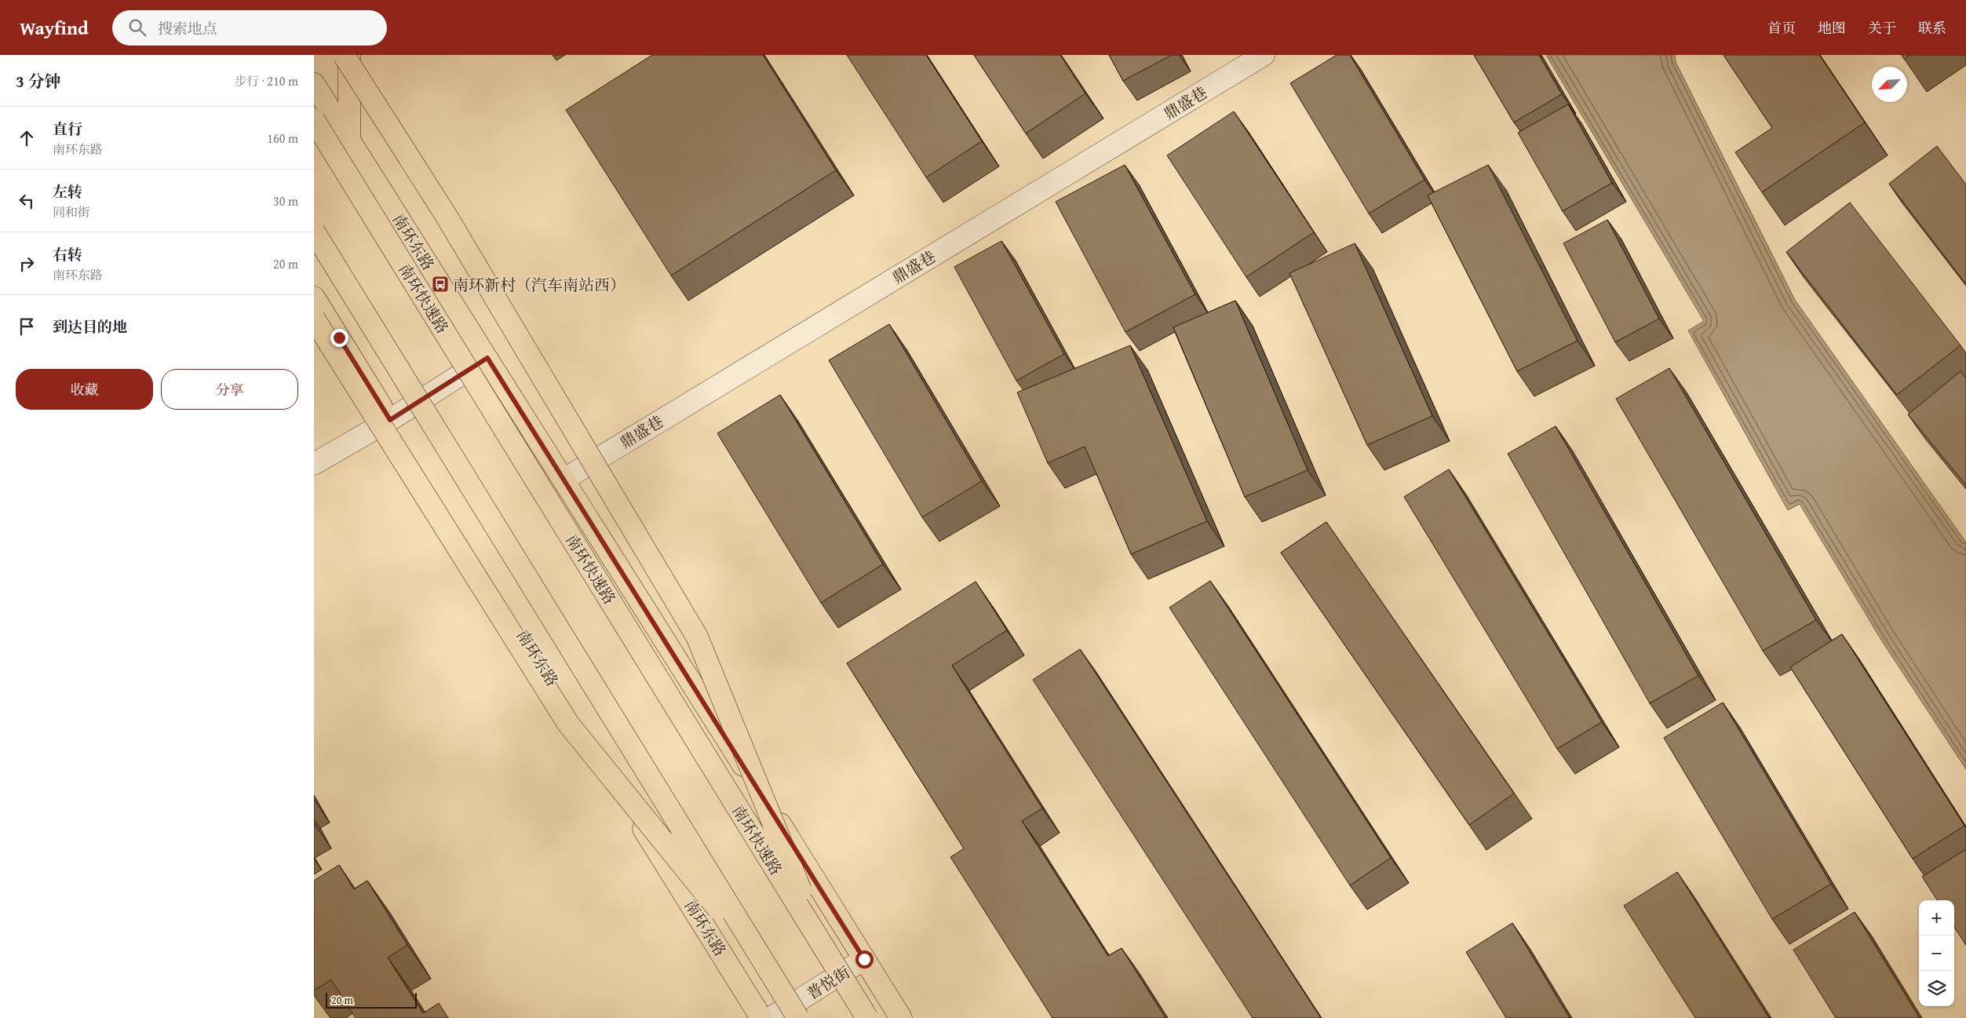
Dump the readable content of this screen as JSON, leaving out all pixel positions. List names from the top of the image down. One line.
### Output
{"streets":{"main road":["南环东路","南环快速路"],"street":["鼎盛巷","普悦街"]},"crossings":[["鼎盛巷","南环东路"],["南环东路","普悦街"]],"places":{"bus stop":["南环新村（汽车南站西）"]},"scale_bar":"20 m","north":"bottom left","page":{"header":"Wayfind","search":"搜索地点","nav":["首页","地图","关于","联系"],"heading":["3 分钟","步行 · 210 m"],"list":[["直行","南环东路","160 m"],["左转","同和街","30 m"],["右转","南环东路","20 m"],"到达目的地"],"buttons":["收藏","分享"],"map_buttons":["+","−"],"scale":"20 m"}}
